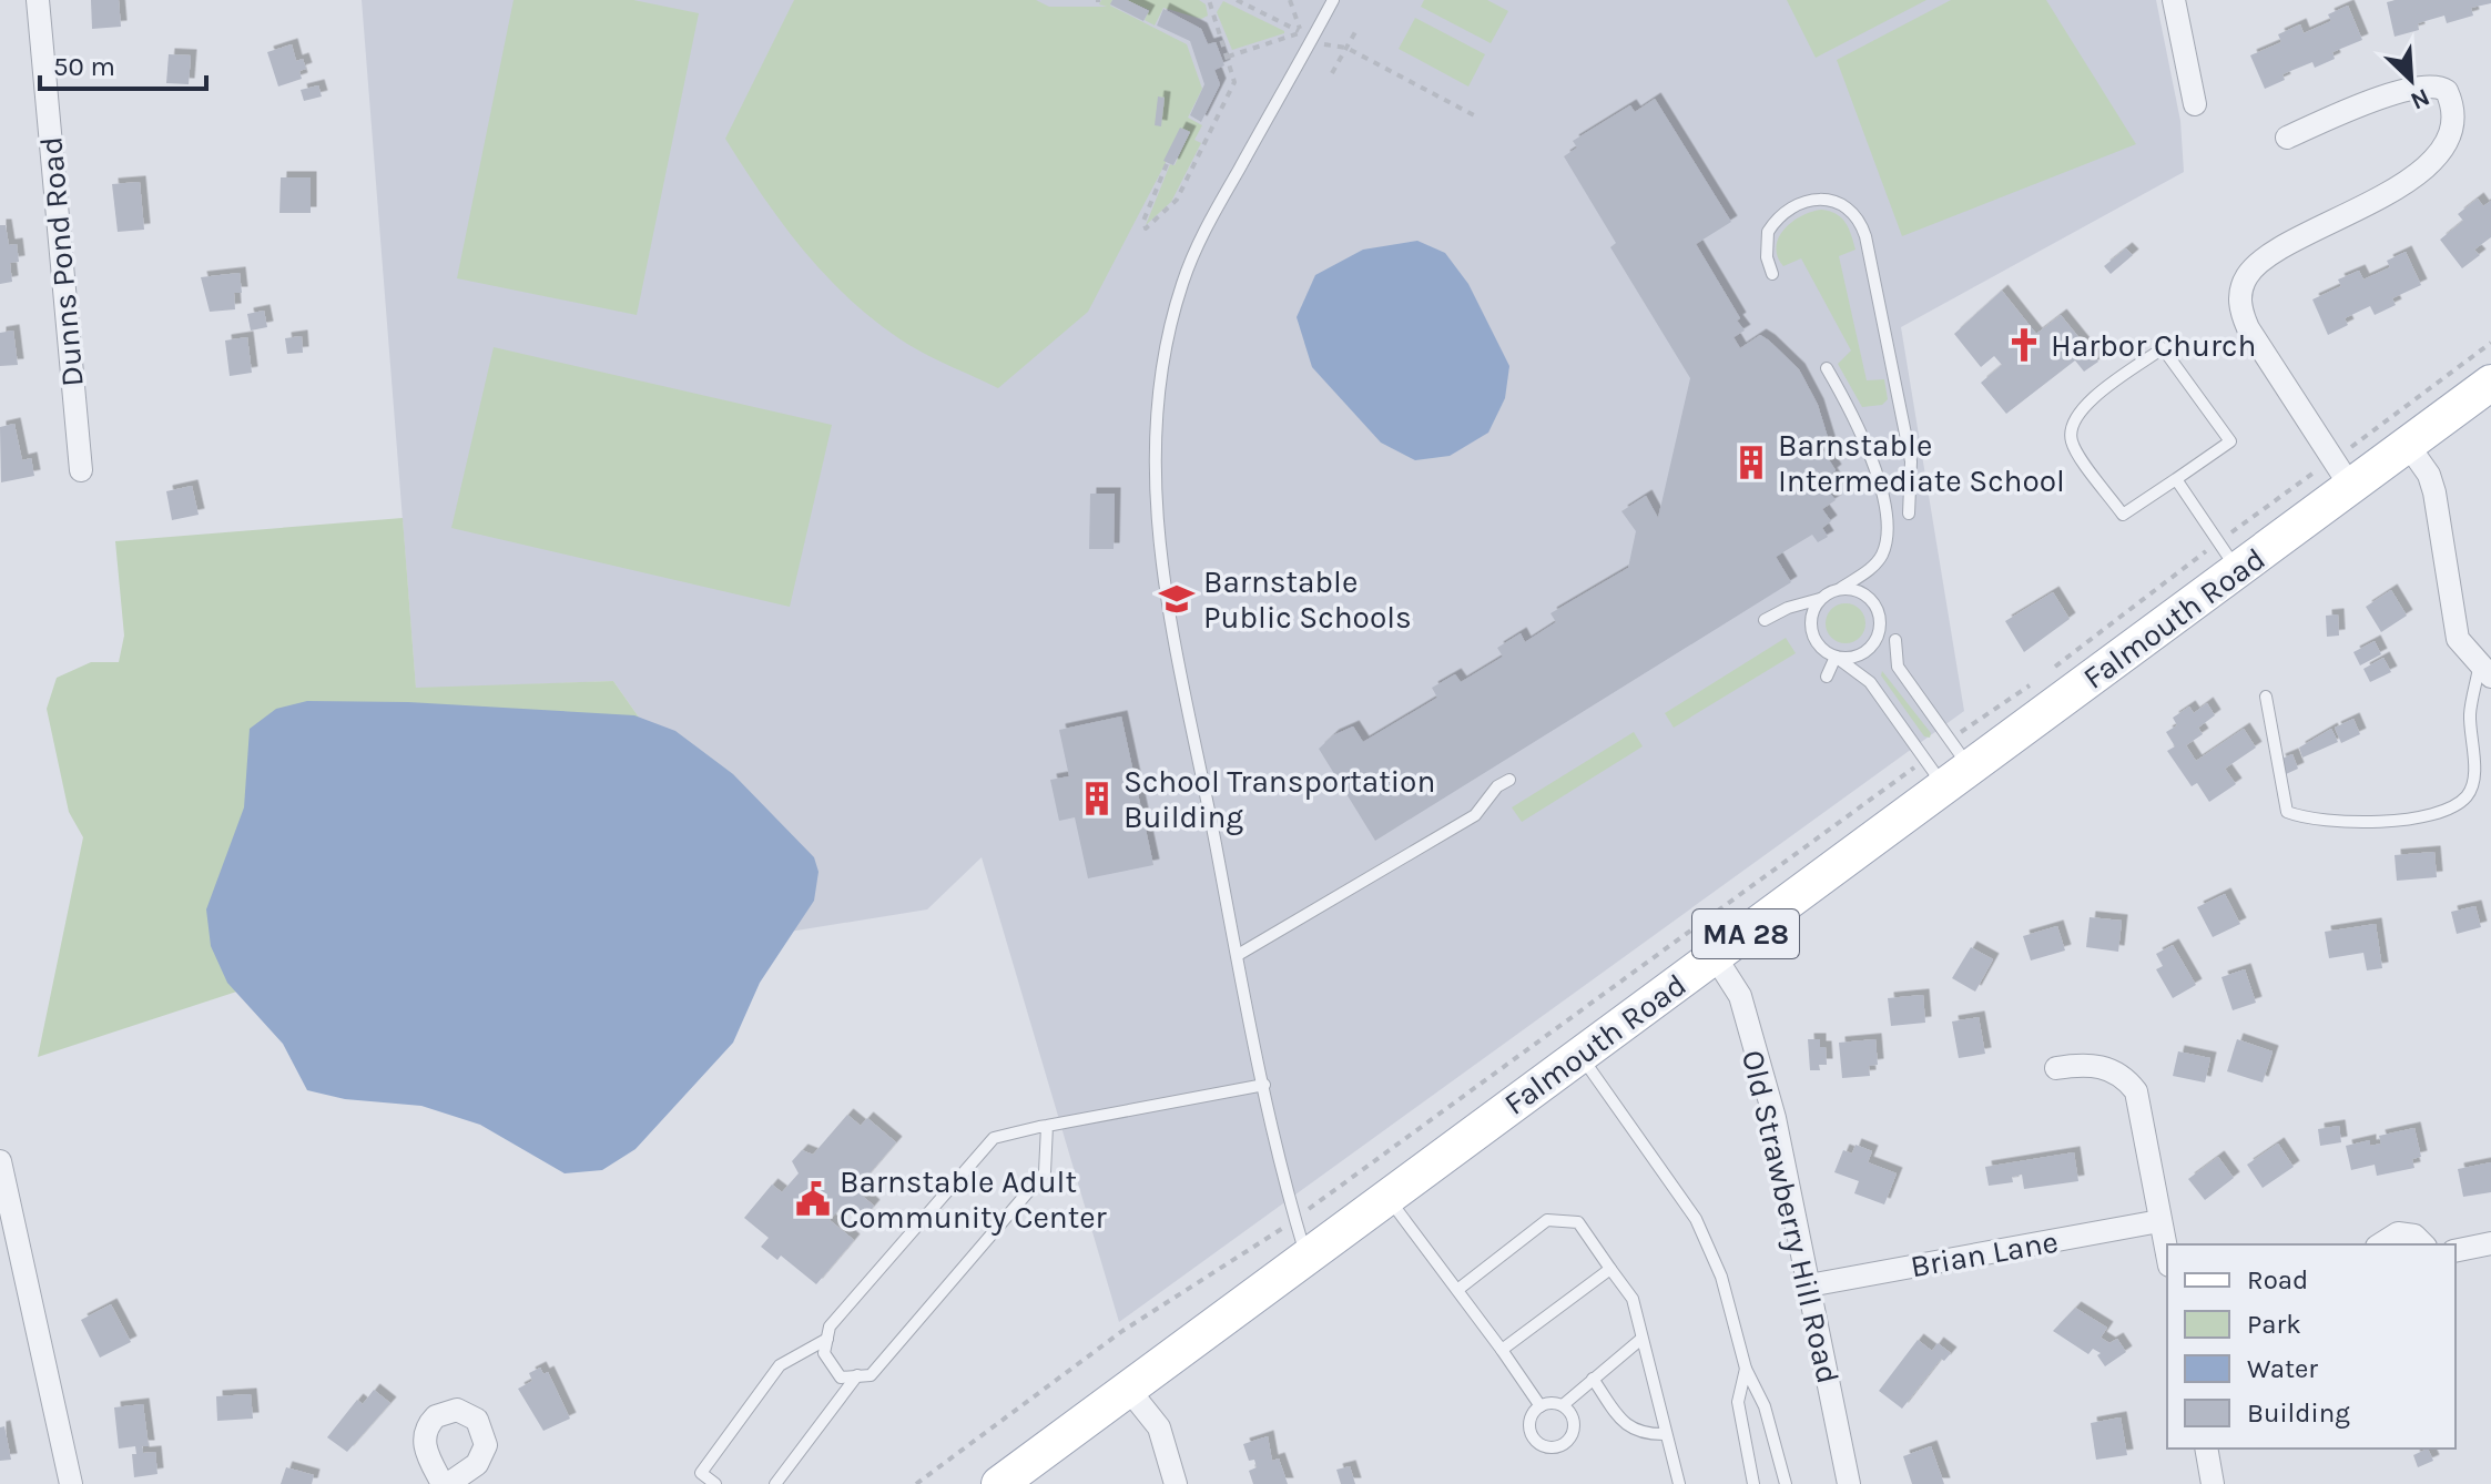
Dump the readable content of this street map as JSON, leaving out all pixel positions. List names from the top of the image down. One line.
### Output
{"streets":{"main road":["Falmouth Road","MA 28"],"street":["Dunns Pond Road","Old Strawberry Hill Road","Brian Lane"]},"crossings":[["Falmouth Road","Old Strawberry Hill Road"],["Old Strawberry Hill Road","Brian Lane"]],"places":{"church":["Harbor Church"],"building":["Barnstable Intermediate School","School Transportation Building"],"school or university":["Barnstable Public Schools"],"public building":["Barnstable Adult Community Center"]},"legend":["Road","Park","Water","Building"],"scale_bar":"50 m","north":"bottom right"}
